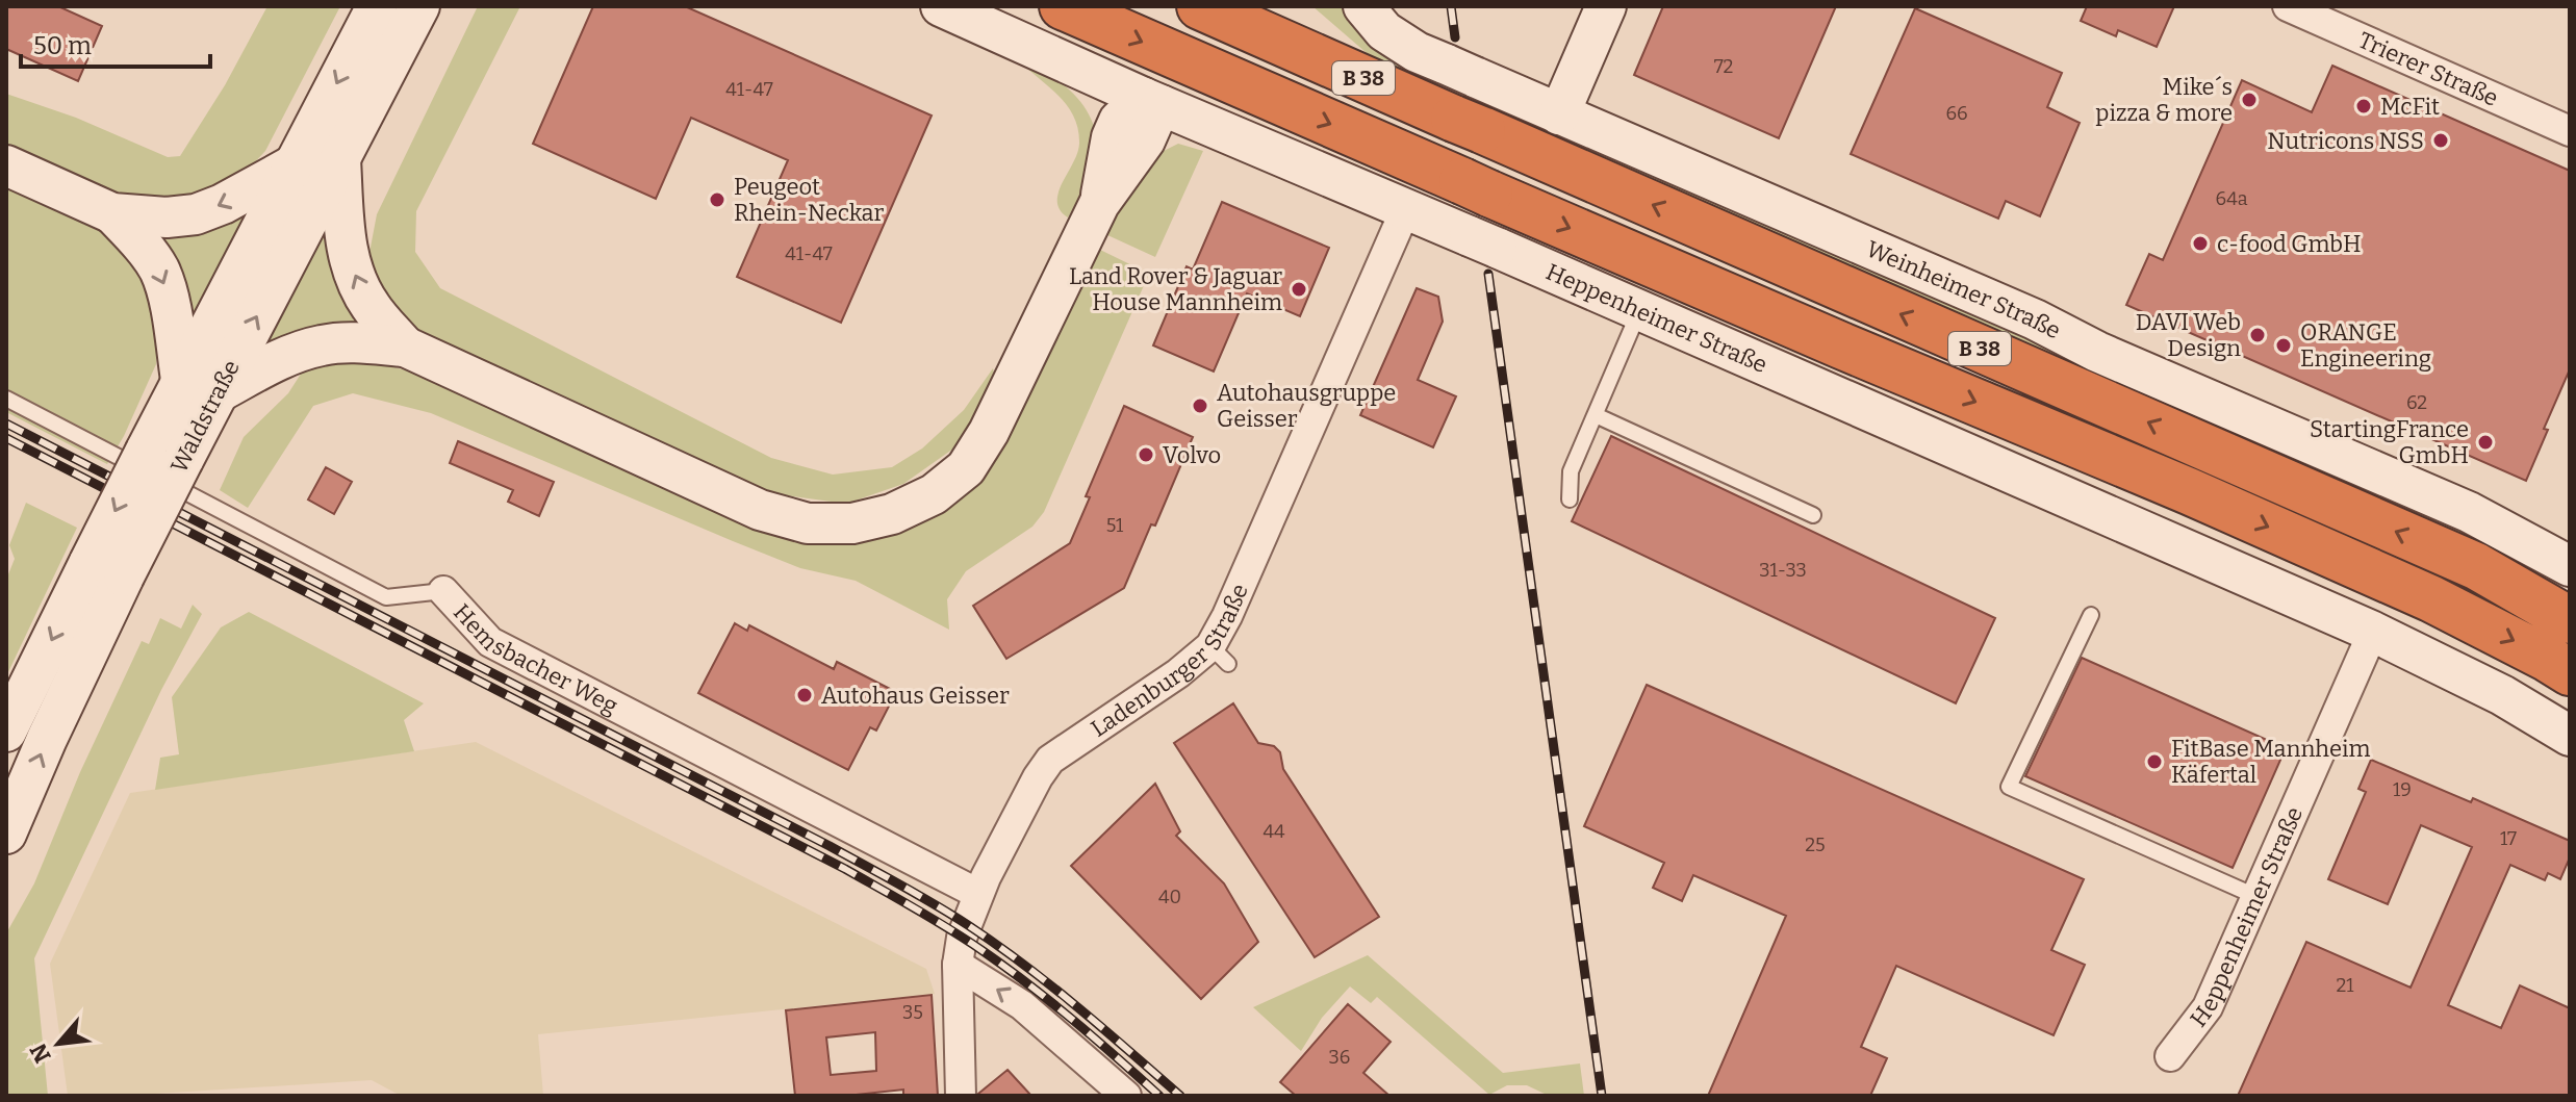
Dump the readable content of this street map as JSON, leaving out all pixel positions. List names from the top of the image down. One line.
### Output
{"streets":{"highway":["B 38"],"main road":["Weinheimer Straße","Heppenheimer Straße","Waldstraße"],"street":["Trierer Straße","Ladenburger Straße","Hemsbacher Weg"]},"crossings":[["Heppenheimer Straße","Ladenburger Straße"],["Waldstraße","Hemsbacher Weg"],["Ladenburger Straße","Hemsbacher Weg"]],"places":["Mike´s pizza & more","McFit","Nutricons NSS","Peugeot Rhein-Neckar","c-food GmbH","Land Rover & Jaguar House Mannheim","DAVI Web Design","ORANGE Engineering","Autohausgruppe Geisser","StartingFrance GmbH","Volvo","Autohaus Geisser","FitBase Mannheim Käfertal"],"house_numbers":["72","41-47","66","64a","41-47","62","51","31-33","19","44","17","25","40","21","35","36"],"scale_bar":"50 m","north":"bottom left"}
